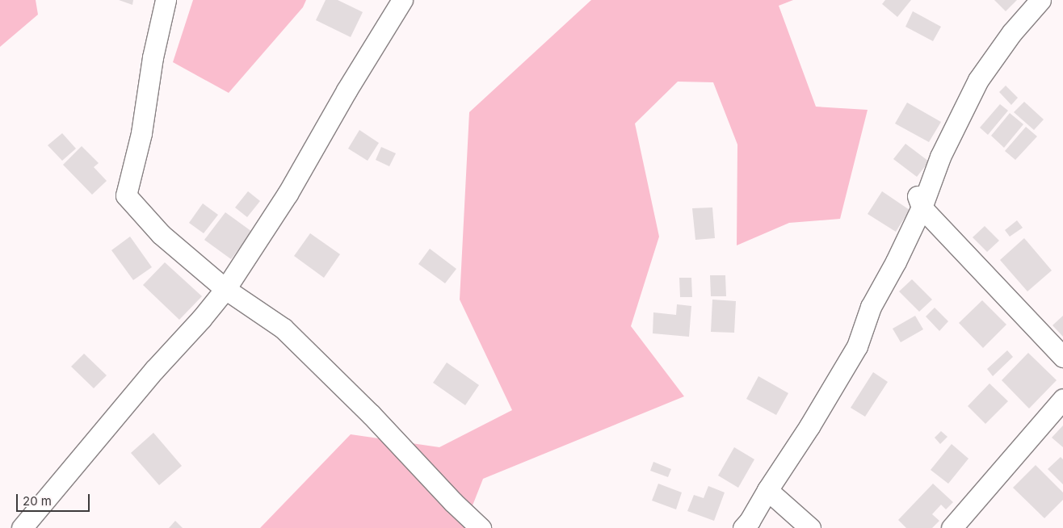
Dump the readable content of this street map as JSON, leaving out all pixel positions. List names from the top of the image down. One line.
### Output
{"scale_bar":"20 m"}
